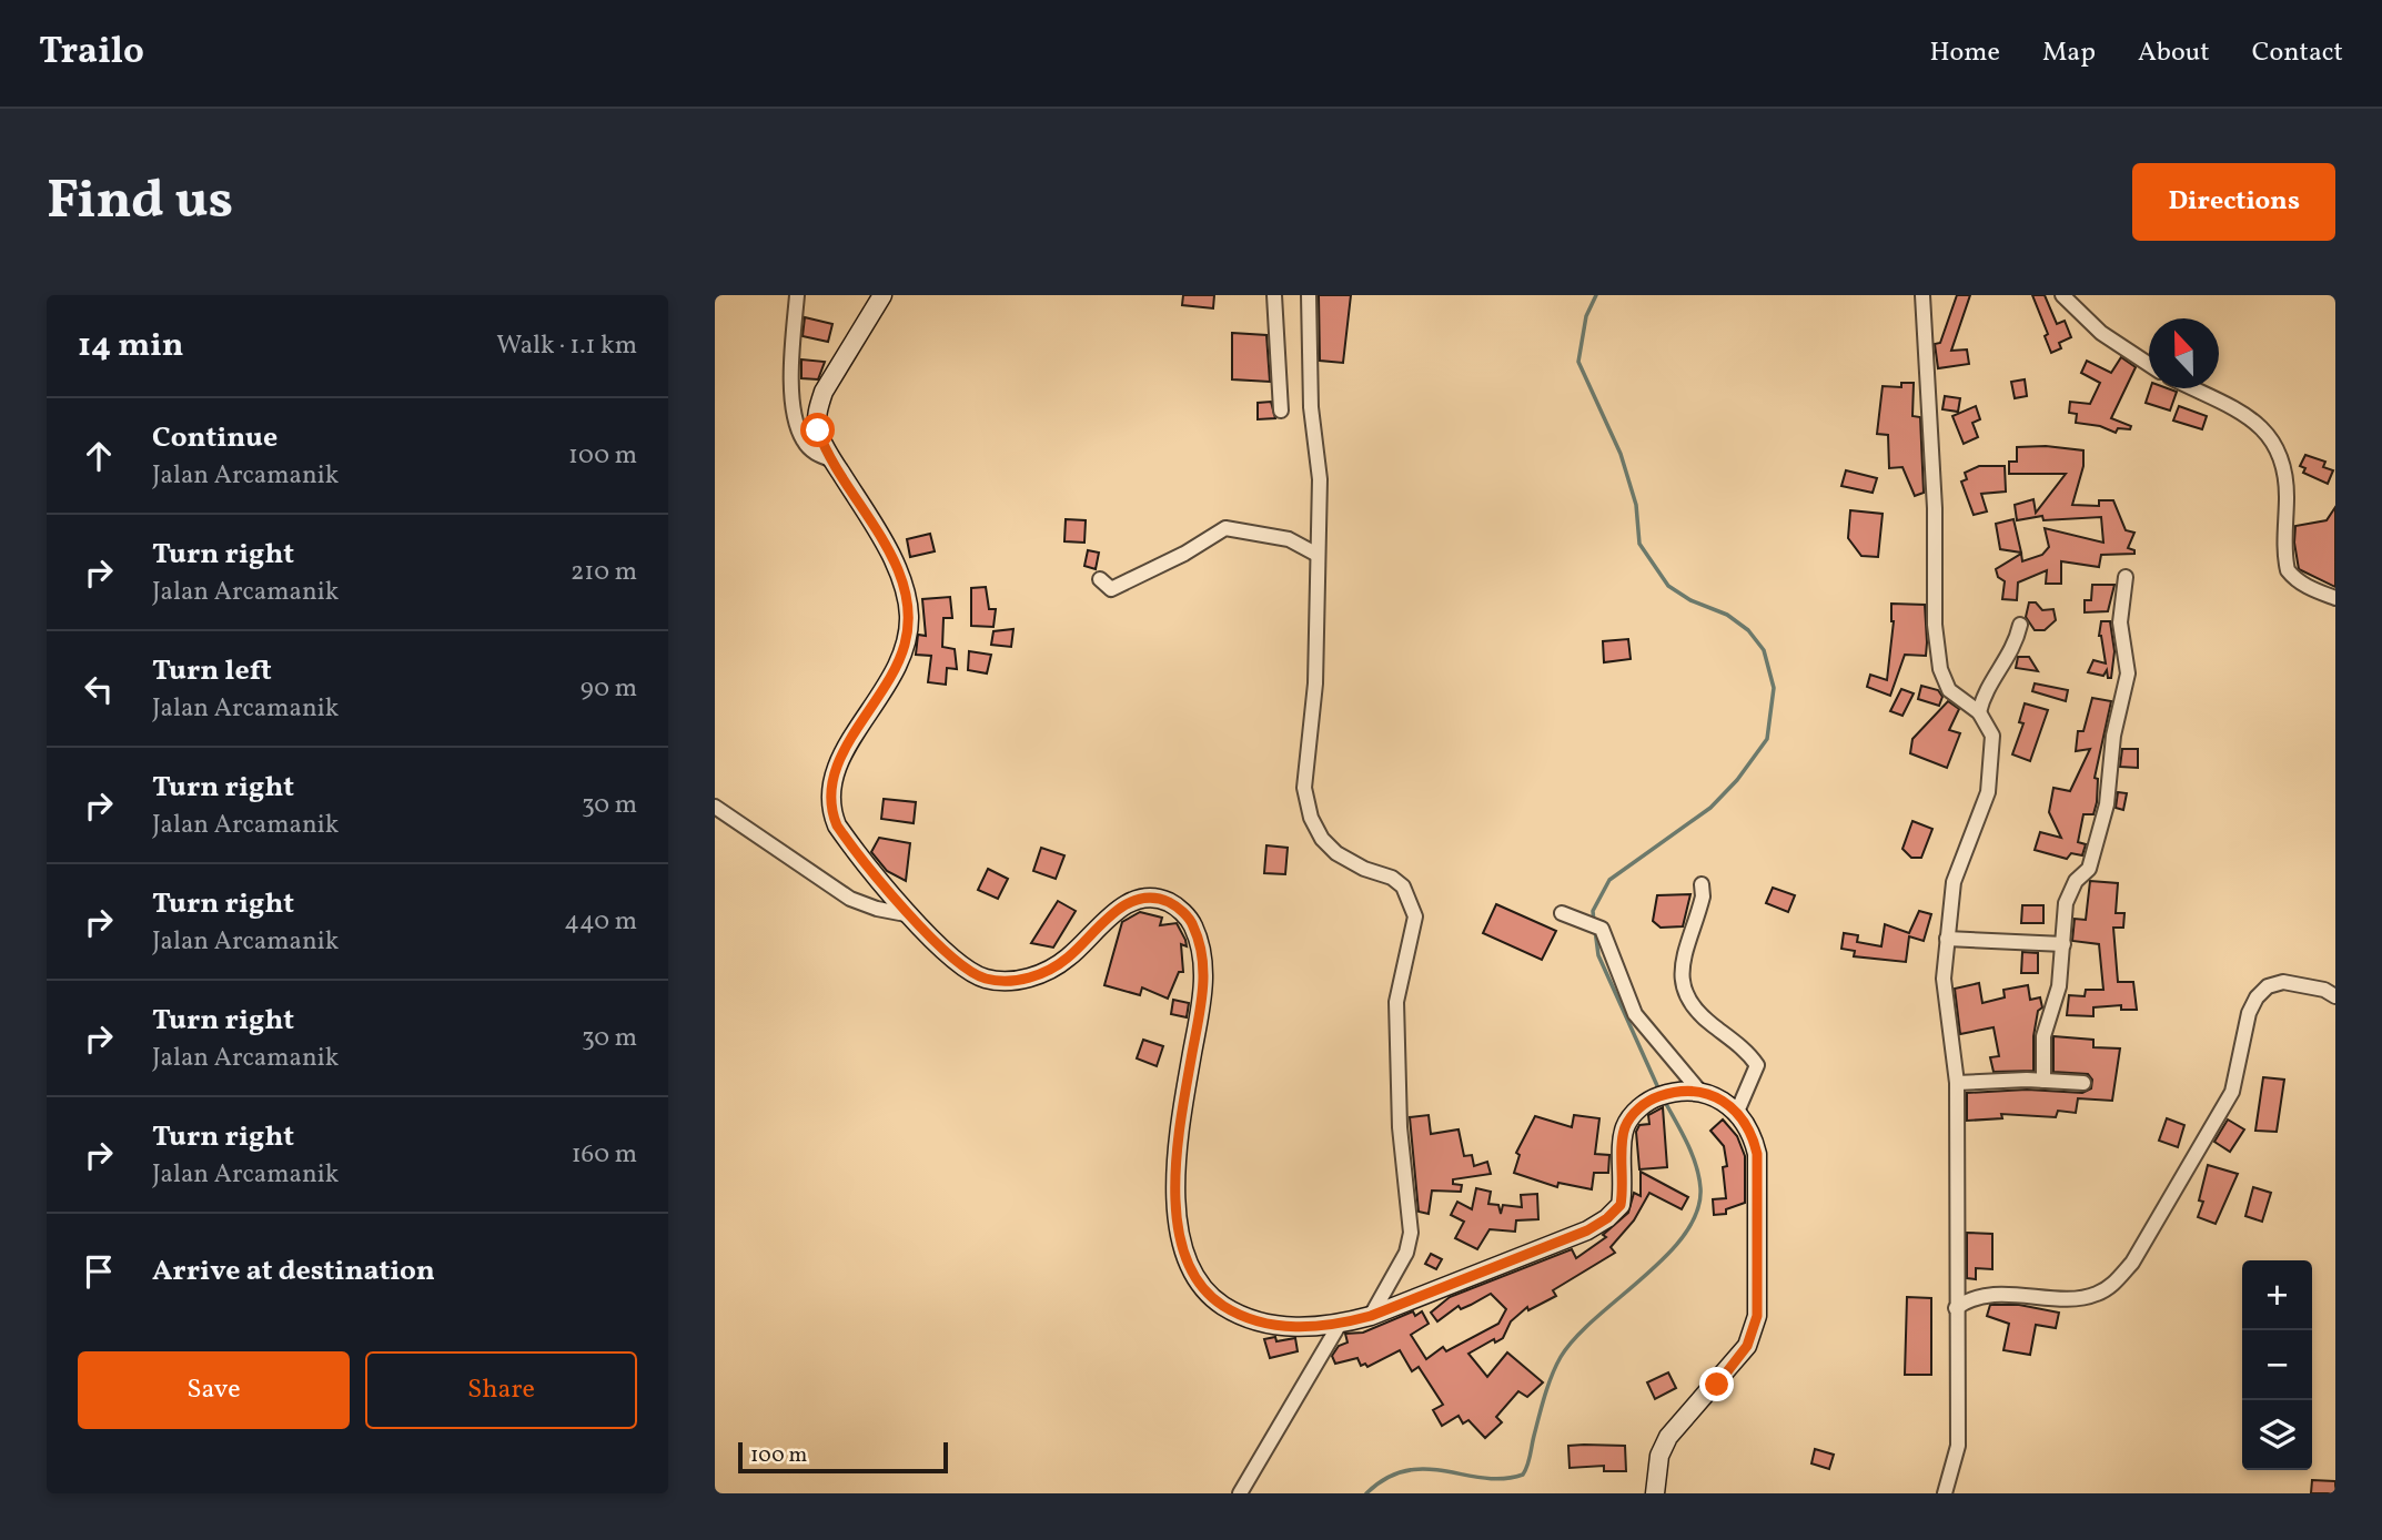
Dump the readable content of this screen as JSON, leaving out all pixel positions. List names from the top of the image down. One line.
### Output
{"scale_bar":"100 m","north":"top","page":{"header":"Trailo","nav":["Home","Map","About","Contact"],"buttons":["Directions",["Save","Share"]],"title":"Find us","heading":["14 min","Walk · 1.1 km"],"list":[["Continue","Jalan Arcamanik","100 m"],["Turn right","Jalan Arcamanik","210 m"],["Turn left","Jalan Arcamanik","90 m"],["Turn right","Jalan Arcamanik","30 m"],["Turn right","Jalan Arcamanik","440 m"],["Turn right","Jalan Arcamanik","30 m"],["Turn right","Jalan Arcamanik","160 m"],"Arrive at destination"],"map_buttons":["+","−"],"scale":"100 m"}}
